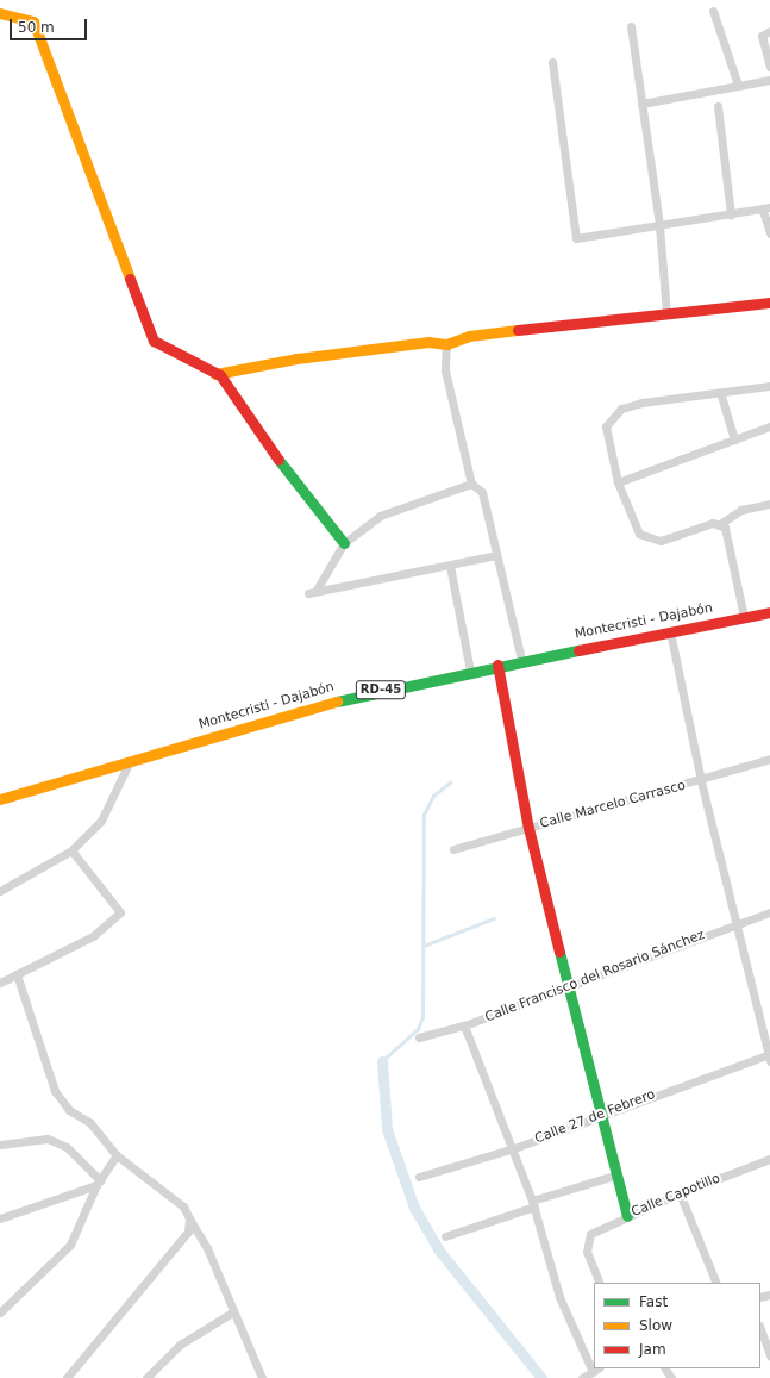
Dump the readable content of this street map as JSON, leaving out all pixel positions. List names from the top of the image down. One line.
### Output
{"streets":{"street":["Montecristi - Dajabón","RD-45","Calle Marcelo Carrasco","Calle Francisco del Rosario Sánchez","Calle 27 de Febrero","Calle Capotillo"]},"legend":["Fast","Slow","Jam"],"scale_bar":"50 m"}
